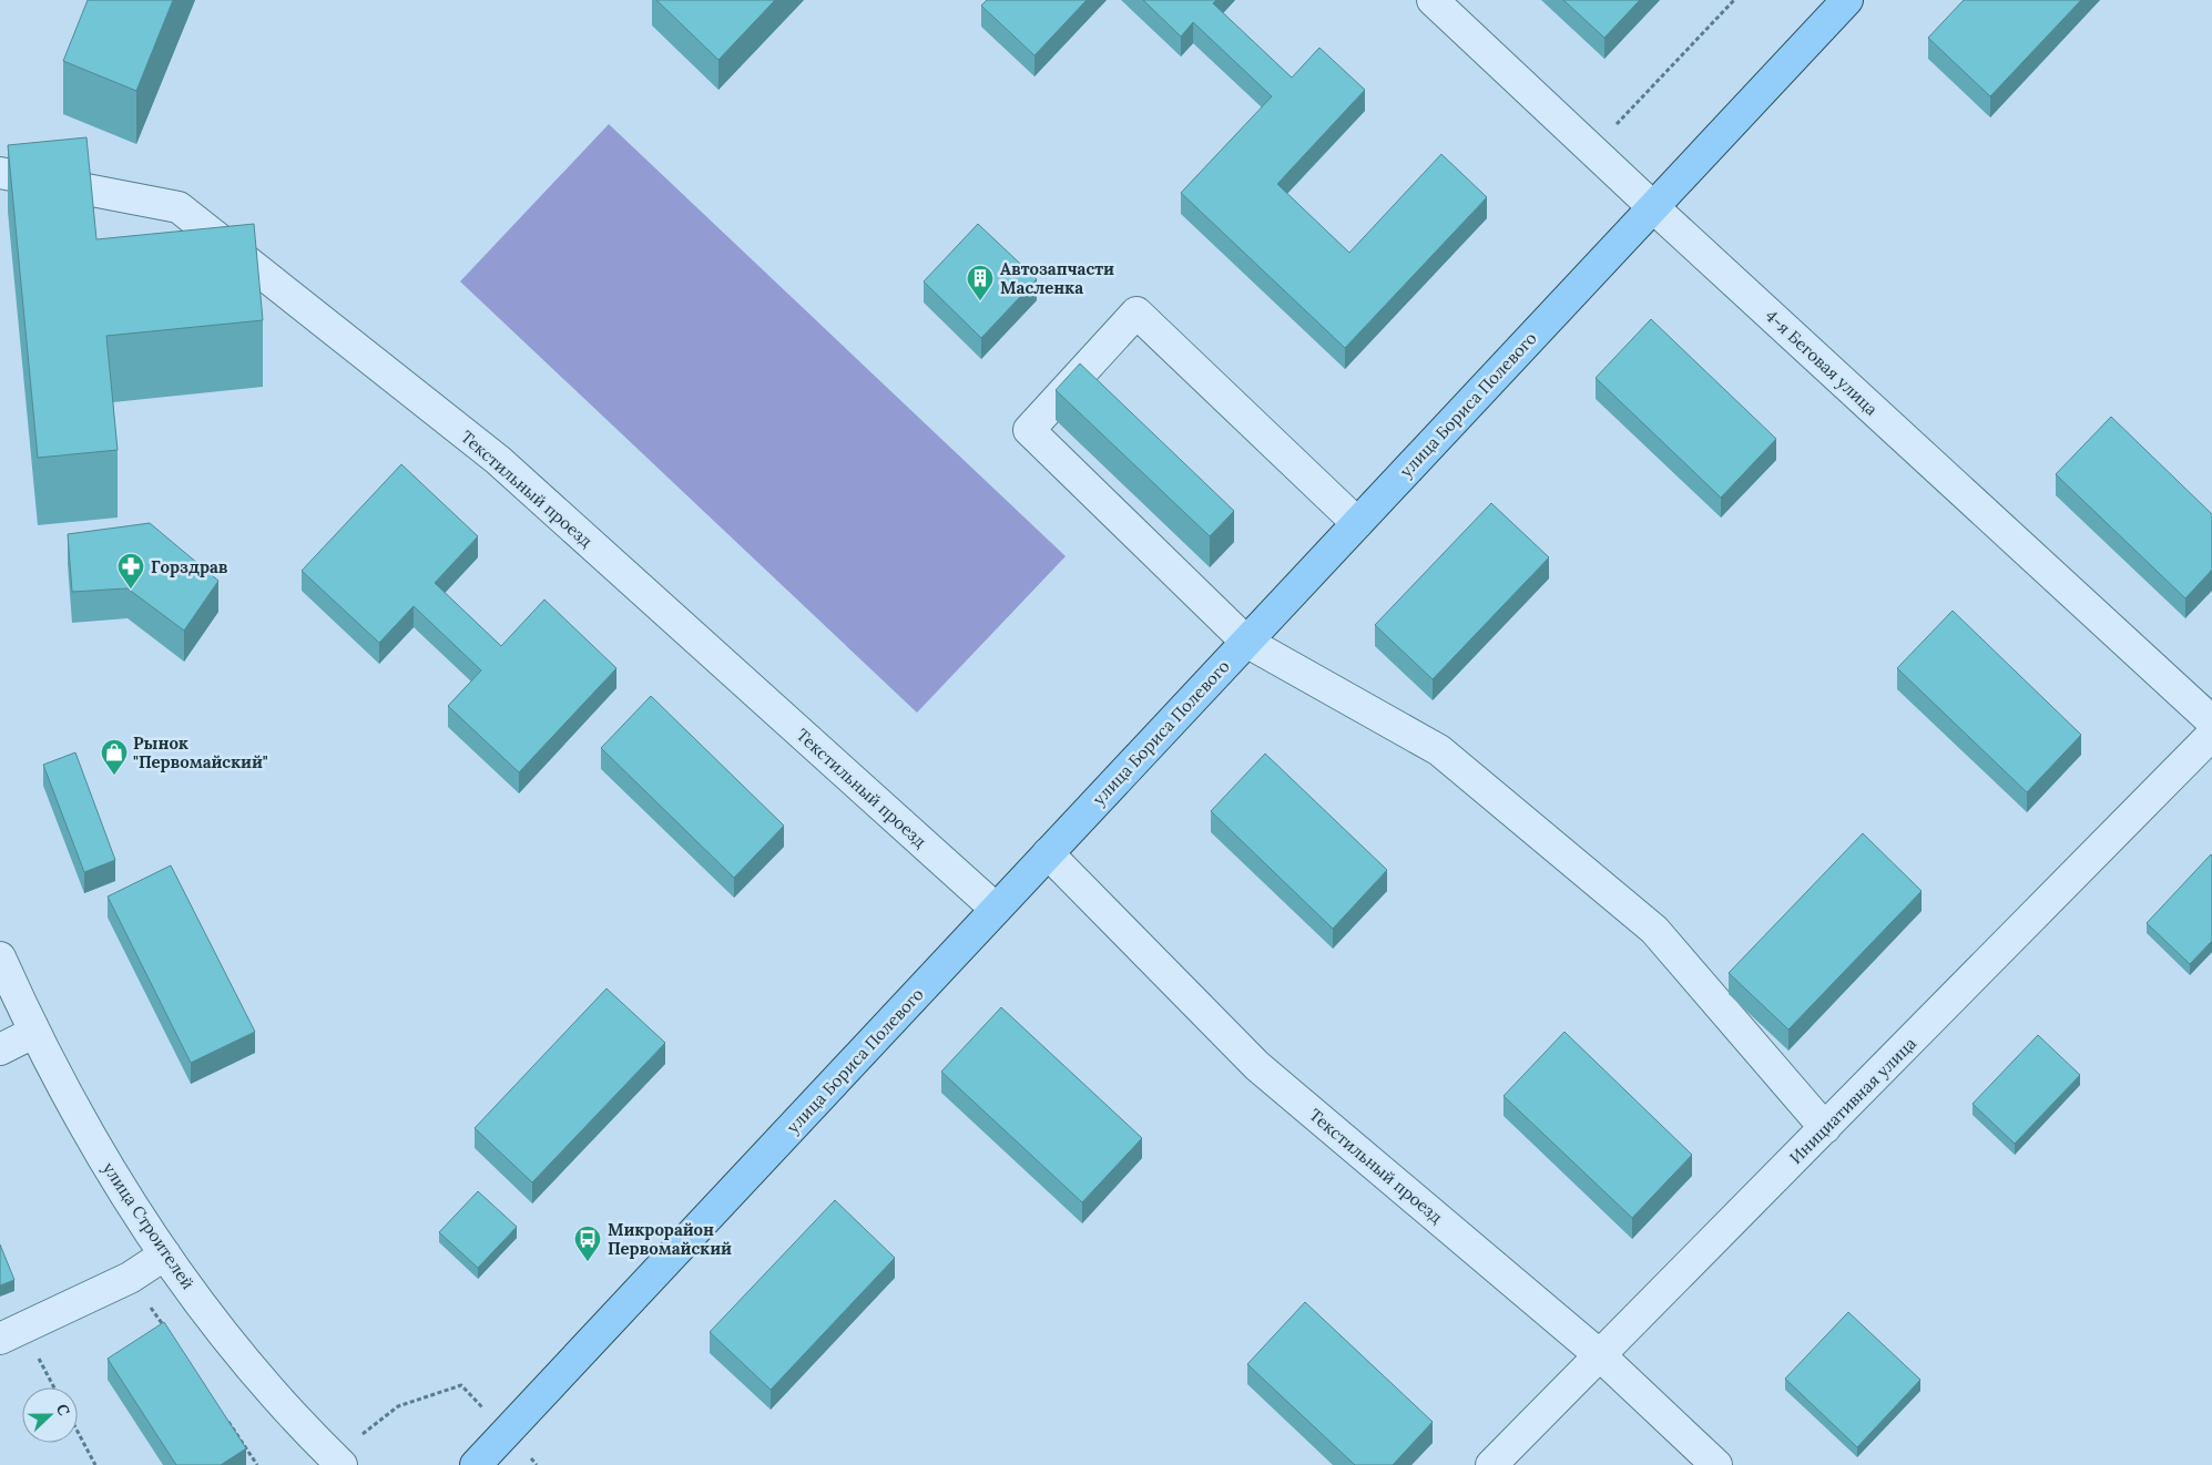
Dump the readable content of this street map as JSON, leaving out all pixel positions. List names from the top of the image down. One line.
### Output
{"streets":{"main road":["улица Бориса Полевого"],"street":["4-я Беговая улица","Текстильный проезд","Инициативная улица","улица Строителей"]},"crossings":[["4-я Беговая улица","улица Бориса Полевого"],["улица Бориса Полевого","Текстильный проезд"],["Текстильный проезд","Инициативная улица"]],"places":{"building":["Автозапчасти Масленка"],"pharmacy":["Горздрав"],"shop":["Рынок \"Первомайский\""],"bus stop":["Микрорайон Первомайский"]},"north":"right"}
